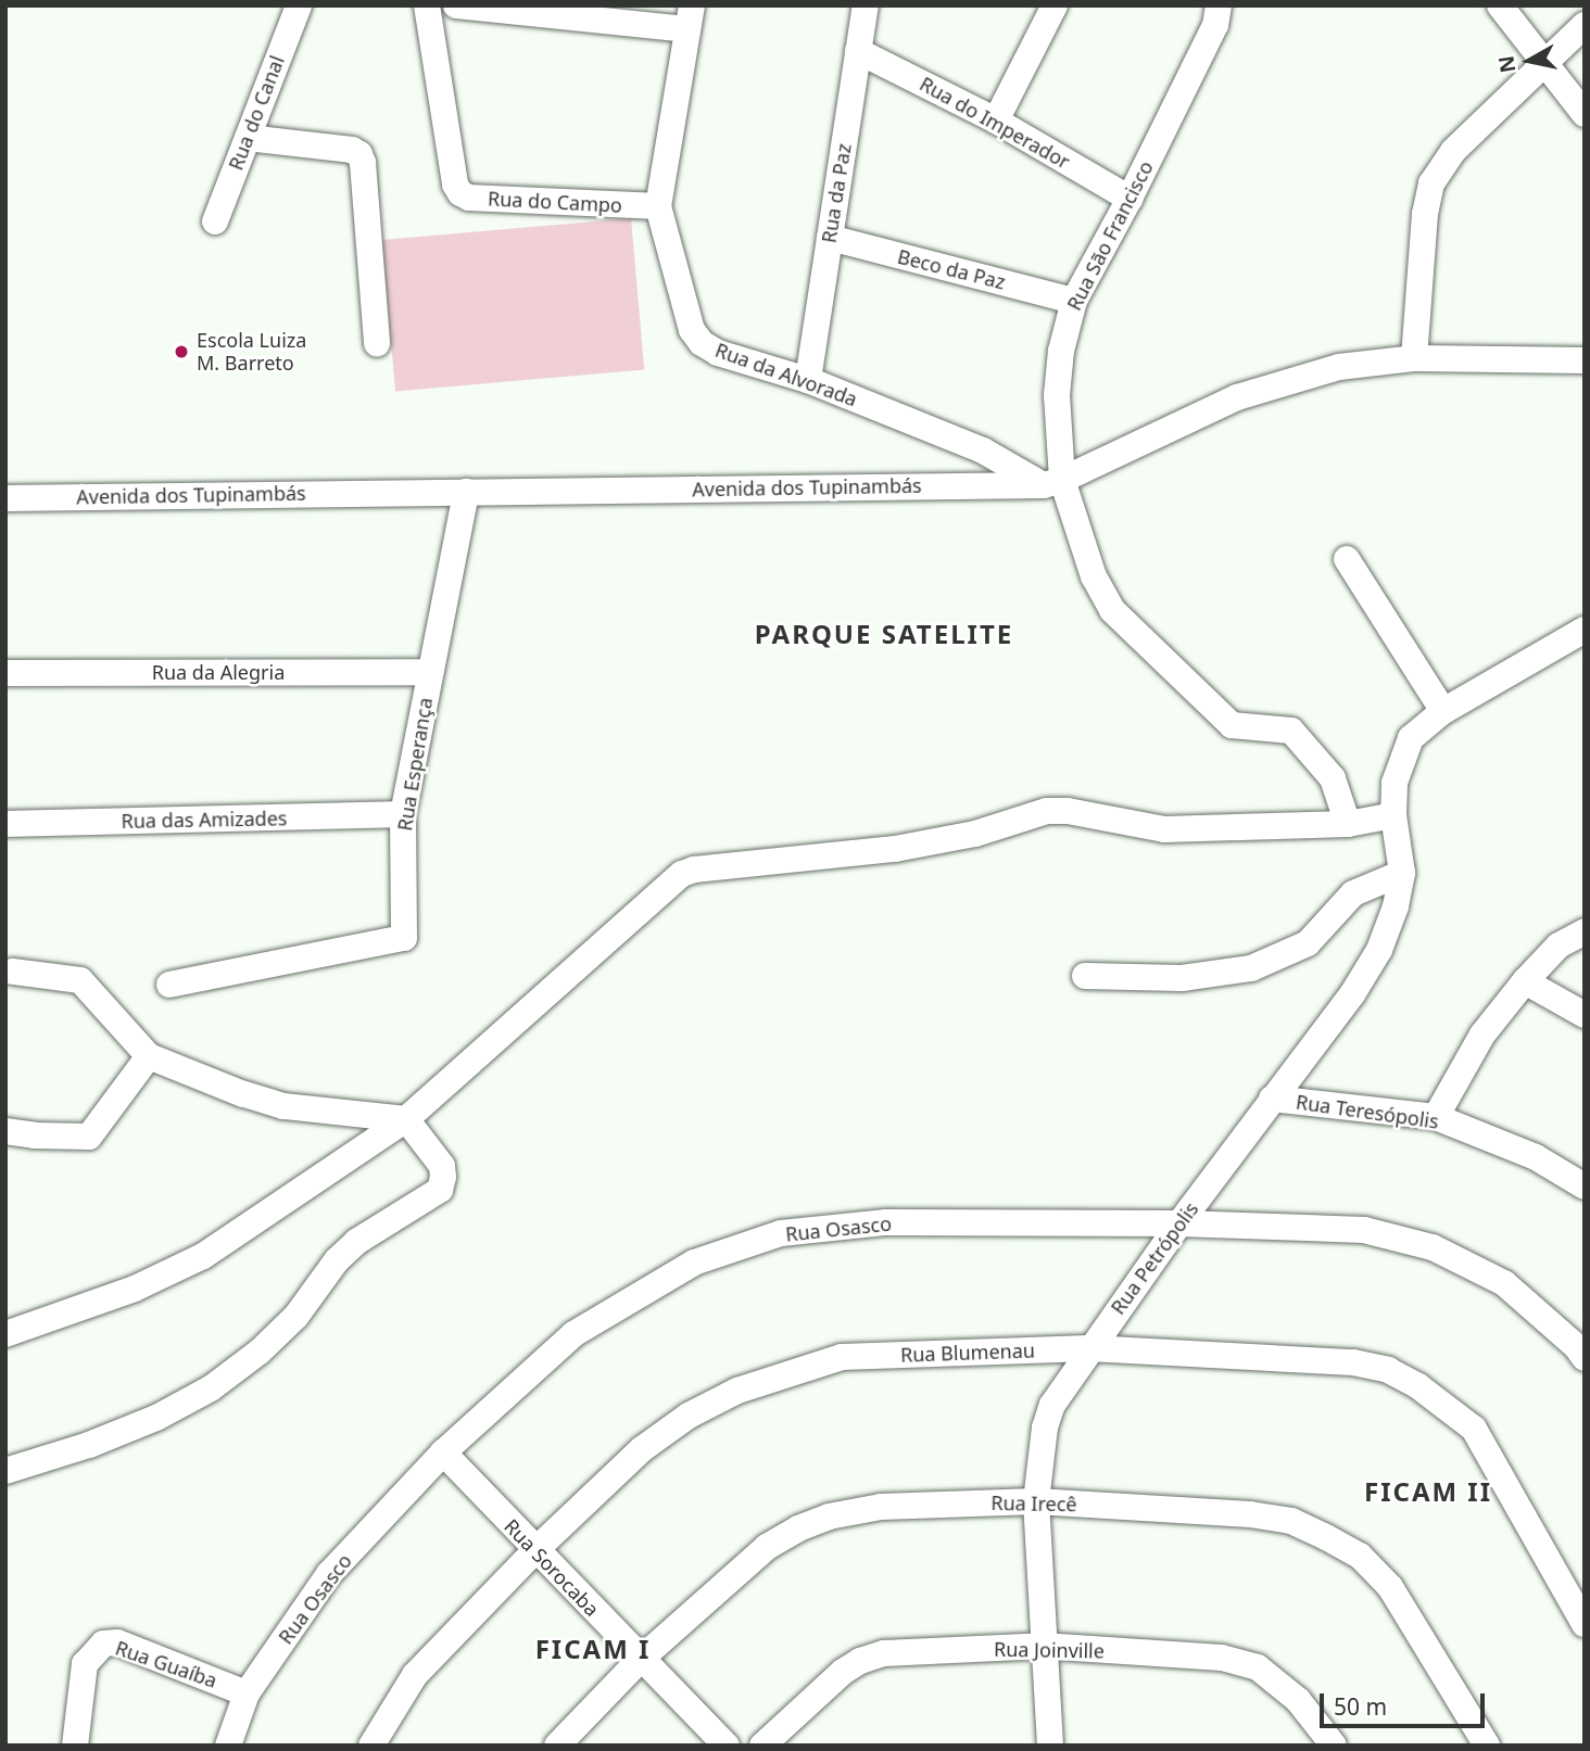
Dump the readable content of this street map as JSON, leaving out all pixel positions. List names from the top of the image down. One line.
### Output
{"streets":{"street":["Rua do Canal","Rua do Imperador","Rua da Paz","Rua do Campo","Rua São Francisco","Beco da Paz","Rua da Alvorada","Avenida dos Tupinambás","Rua da Alegria","Rua Esperança","Rua das Amizades","Rua Teresópolis","Rua Osasco","Rua Petrópolis","Rua Blumenau","Rua Irecê","Rua Sorocaba","Rua Joinville","Rua Guaíba"]},"crossings":[["Rua do Imperador","Rua da Paz"],["Rua do Imperador","Rua São Francisco"],["Rua da Paz","Beco da Paz"],["Rua da Paz","Rua da Alvorada"],["Rua do Campo","Rua da Alvorada"],["Rua São Francisco","Beco da Paz"],["Rua São Francisco","Rua da Alvorada"],["Rua São Francisco","Avenida dos Tupinambás"],["Rua da Alvorada","Avenida dos Tupinambás"],["Avenida dos Tupinambás","Rua Esperança"],["Rua da Alegria","Rua Esperança"],["Rua Esperança","Rua das Amizades"],["Rua Teresópolis","Rua Petrópolis"],["Rua Osasco","Rua Petrópolis"],["Rua Osasco","Rua Sorocaba"],["Rua Osasco","Rua Guaíba"],["Rua Petrópolis","Rua Blumenau"],["Rua Petrópolis","Rua Irecê"],["Rua Petrópolis","Rua Joinville"],["Rua Blumenau","Rua Sorocaba"],["Rua Irecê","Rua Sorocaba"]],"districts":["PARQUE SATELITE","FICAM II","FICAM I"],"places":["Escola Luiza M. Barreto"],"scale_bar":"50 m","north":"left"}
